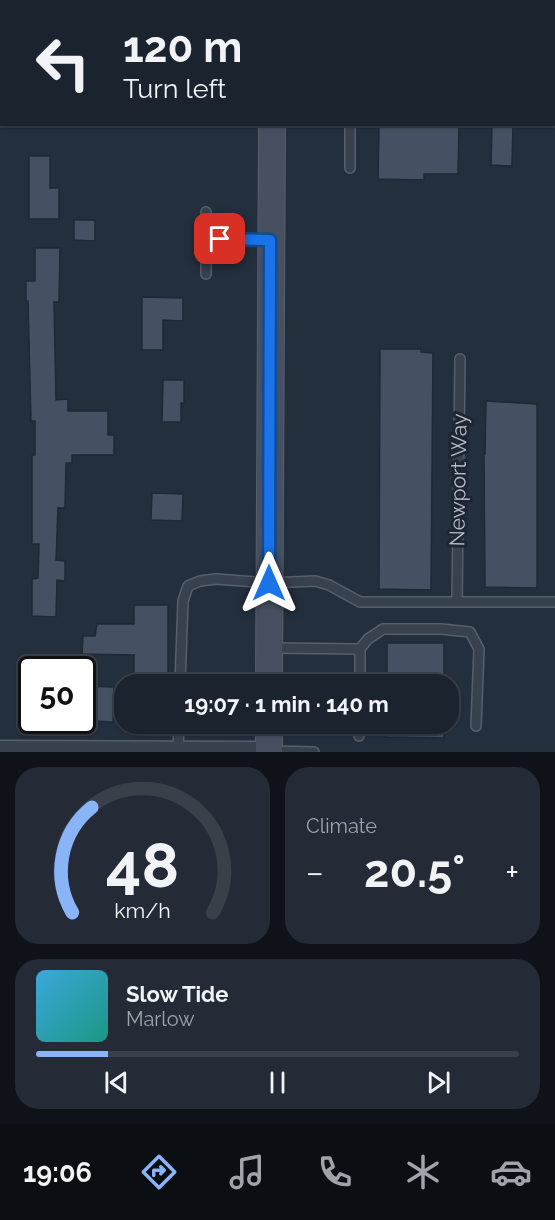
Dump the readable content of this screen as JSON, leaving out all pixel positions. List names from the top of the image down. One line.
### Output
{"streets":{"lane":["Newport Way"]},"page":{"turn":["120 m","Turn left"],"limit":"50","trip":"19:07 · 1 min · 140 m","tile":"Climate","heat":["−","20.5°","+"],"song":["Slow Tide","Marlow"],"tabs":"19:06","gauge":["48","km/h"]}}
